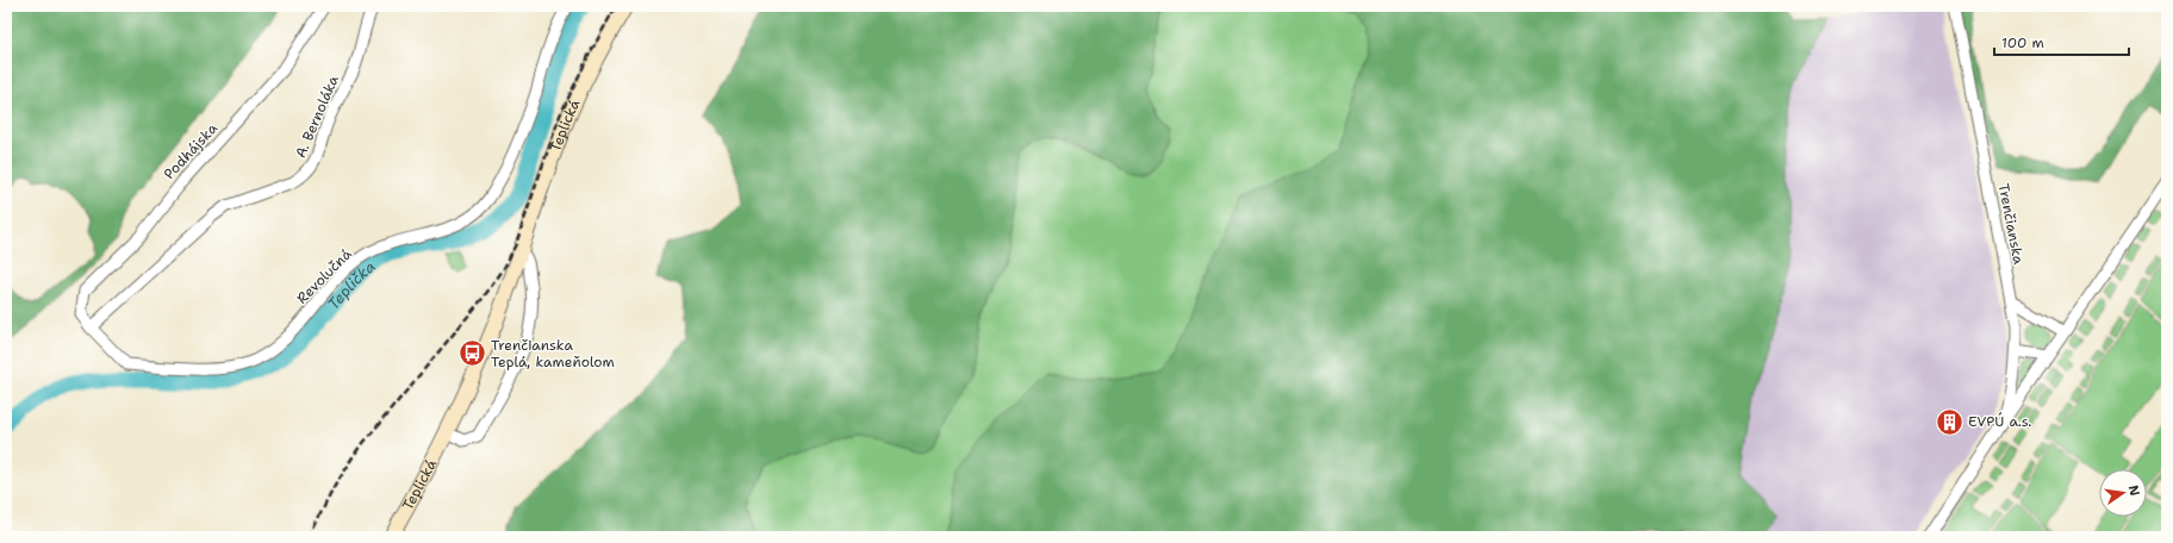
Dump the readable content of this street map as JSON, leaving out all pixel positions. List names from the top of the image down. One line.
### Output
{"streets":{"main road":["Teplická"],"street":["A. Bernoláka","Podhájska","Trenčianska","Revolučná"]},"crossings":[["A. Bernoláka","Revolučná"],["Podhájska","Revolučná"]],"water":["Teplička"],"places":{"bus stop":["Trenčianska Teplá, kameňolom"],"building":["EVPÚ a.s."]},"scale_bar":"100 m","north":"right"}
